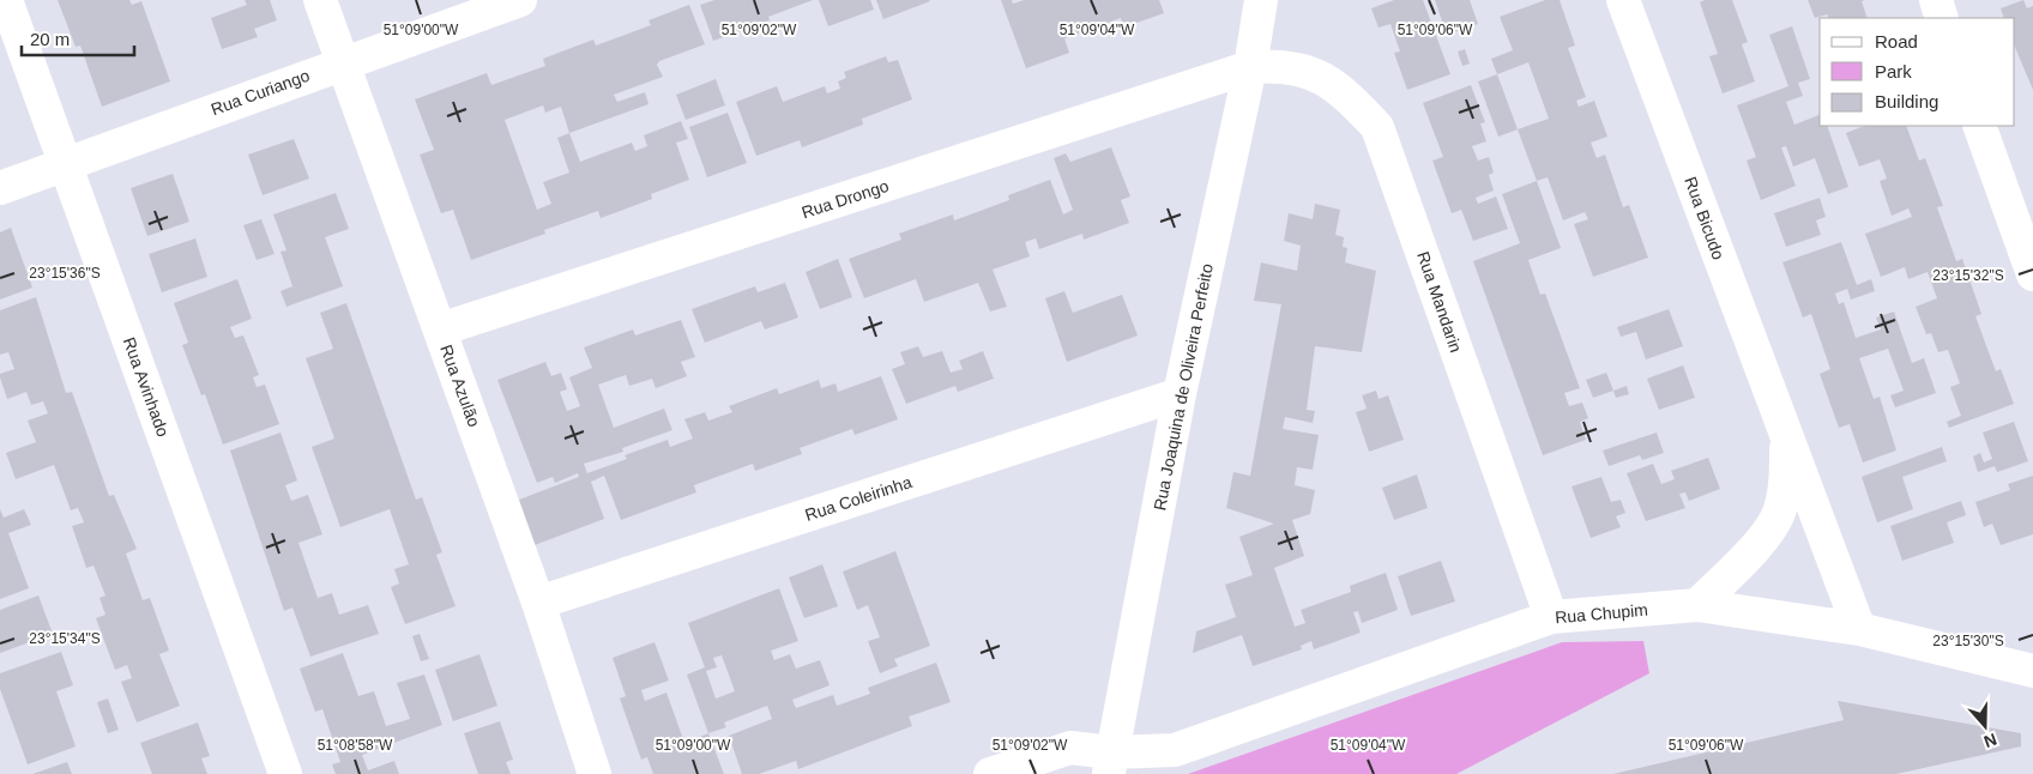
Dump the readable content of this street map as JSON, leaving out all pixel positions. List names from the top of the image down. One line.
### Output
{"streets":{"street":["Rua Curiango","Rua Drongo","Rua Bicudo","Rua Mandarin","Rua Azulão","Rua Avinhado","Rua Joaquina de Oliveira Perfeito","Rua Coleirinha","Rua Chupim"]},"crossings":[["Rua Curiango","Rua Azulão"],["Rua Curiango","Rua Avinhado"],["Rua Drongo","Rua Mandarin"],["Rua Drongo","Rua Azulão"],["Rua Drongo","Rua Joaquina de Oliveira Perfeito"],["Rua Bicudo","Rua Chupim"],["Rua Mandarin","Rua Joaquina de Oliveira Perfeito"],["Rua Mandarin","Rua Chupim"],["Rua Azulão","Rua Coleirinha"],["Rua Joaquina de Oliveira Perfeito","Rua Coleirinha"],["Rua Joaquina de Oliveira Perfeito","Rua Chupim"]],"legend":["Road","Park","Building"],"scale_bar":"20 m","north":"bottom","coordinates":["51°09'00\"W","51°09'04\"W","51°09'06\"W","51°09'02\"W","23°15'36\"S","23°15'32\"S","23°15'34\"S","23°15'30\"S","51°08'58\"W"]}
